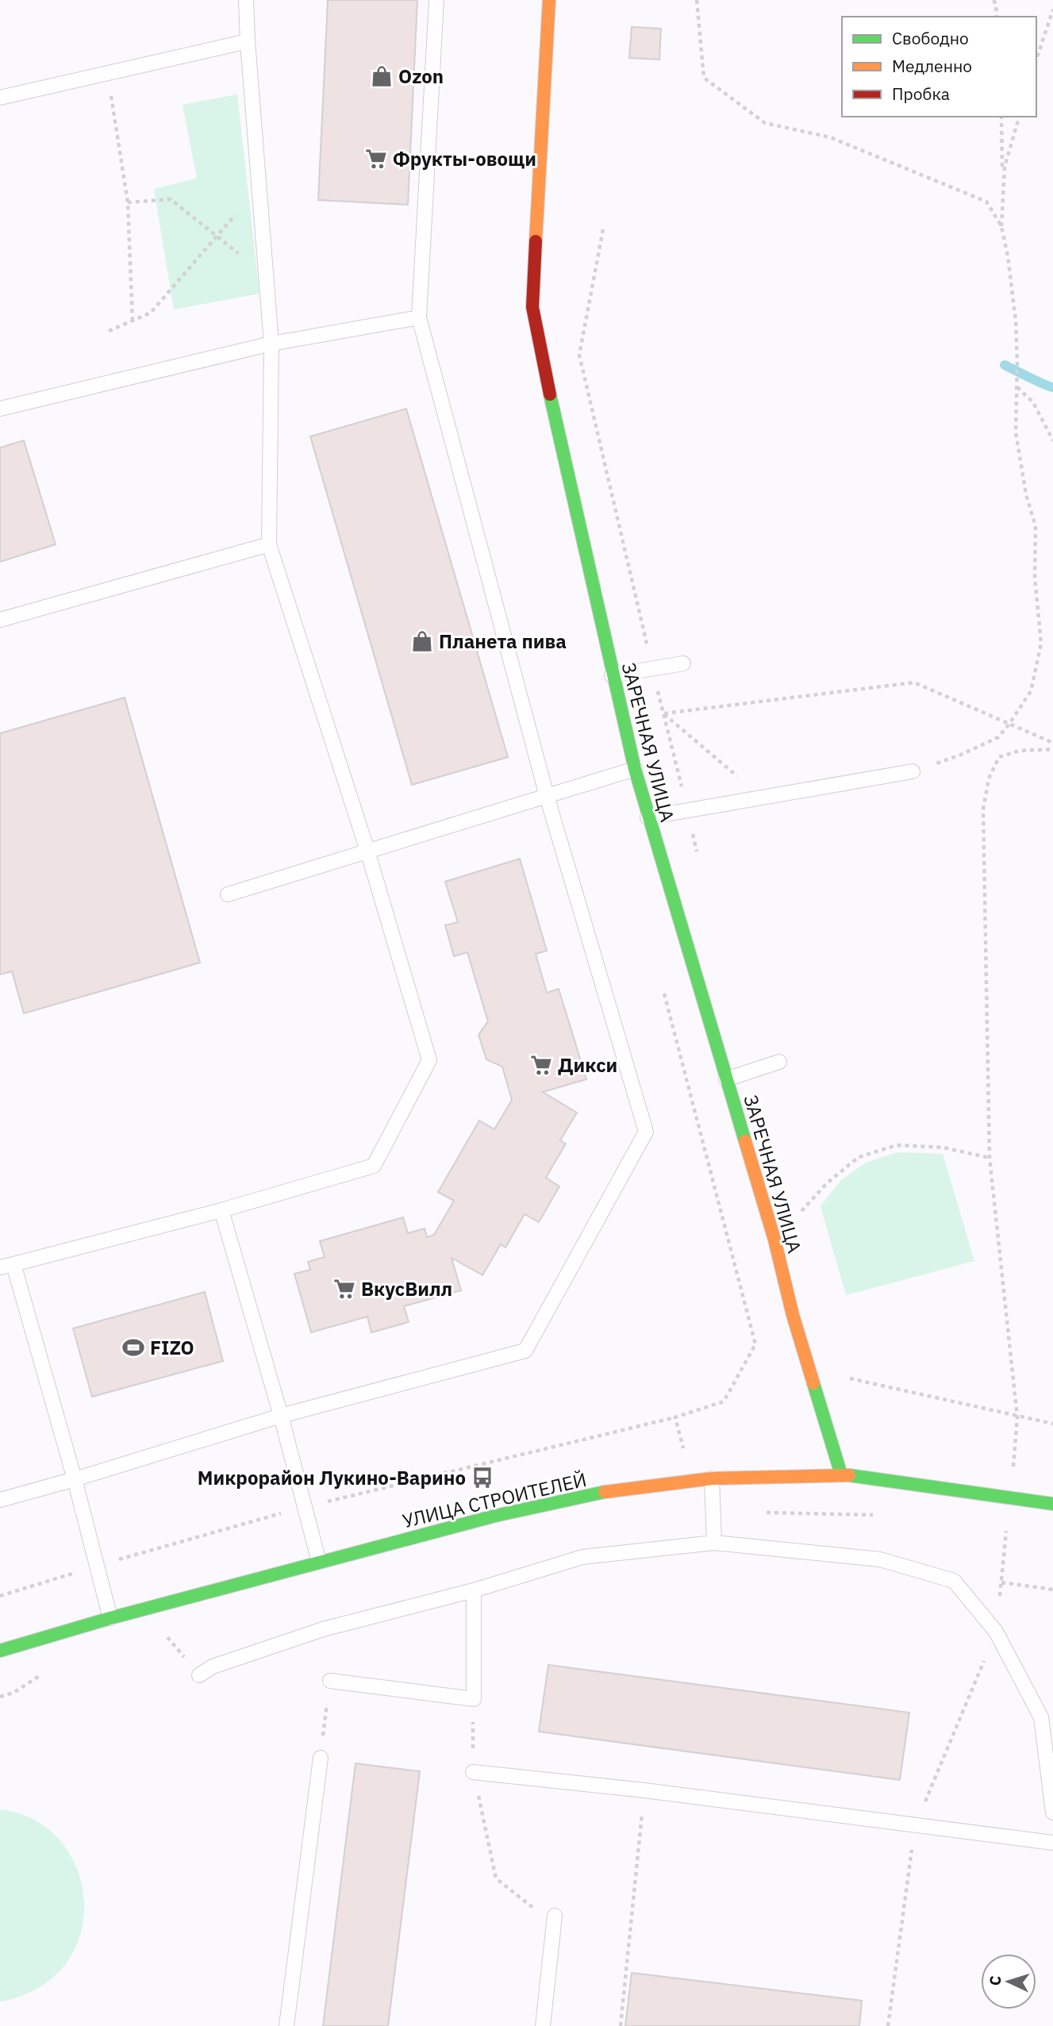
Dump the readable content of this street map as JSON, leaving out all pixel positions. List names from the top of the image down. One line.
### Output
{"streets":{"street":["ЗАРЕЧНАЯ УЛИЦА","УЛИЦА СТРОИТЕЛЕЙ"]},"crossings":[["ЗАРЕЧНАЯ УЛИЦА","УЛИЦА СТРОИТЕЛЕЙ"]],"places":{"shop":["Ozon","Планета пива"],"supermarket":["Фрукты-овощи","Дикси","ВкусВилл"],"sports":["FIZO"],"bus stop":["Микрорайон Лукино-Варино"]},"legend":["Свободно","Медленно","Пробка"],"north":"left"}
